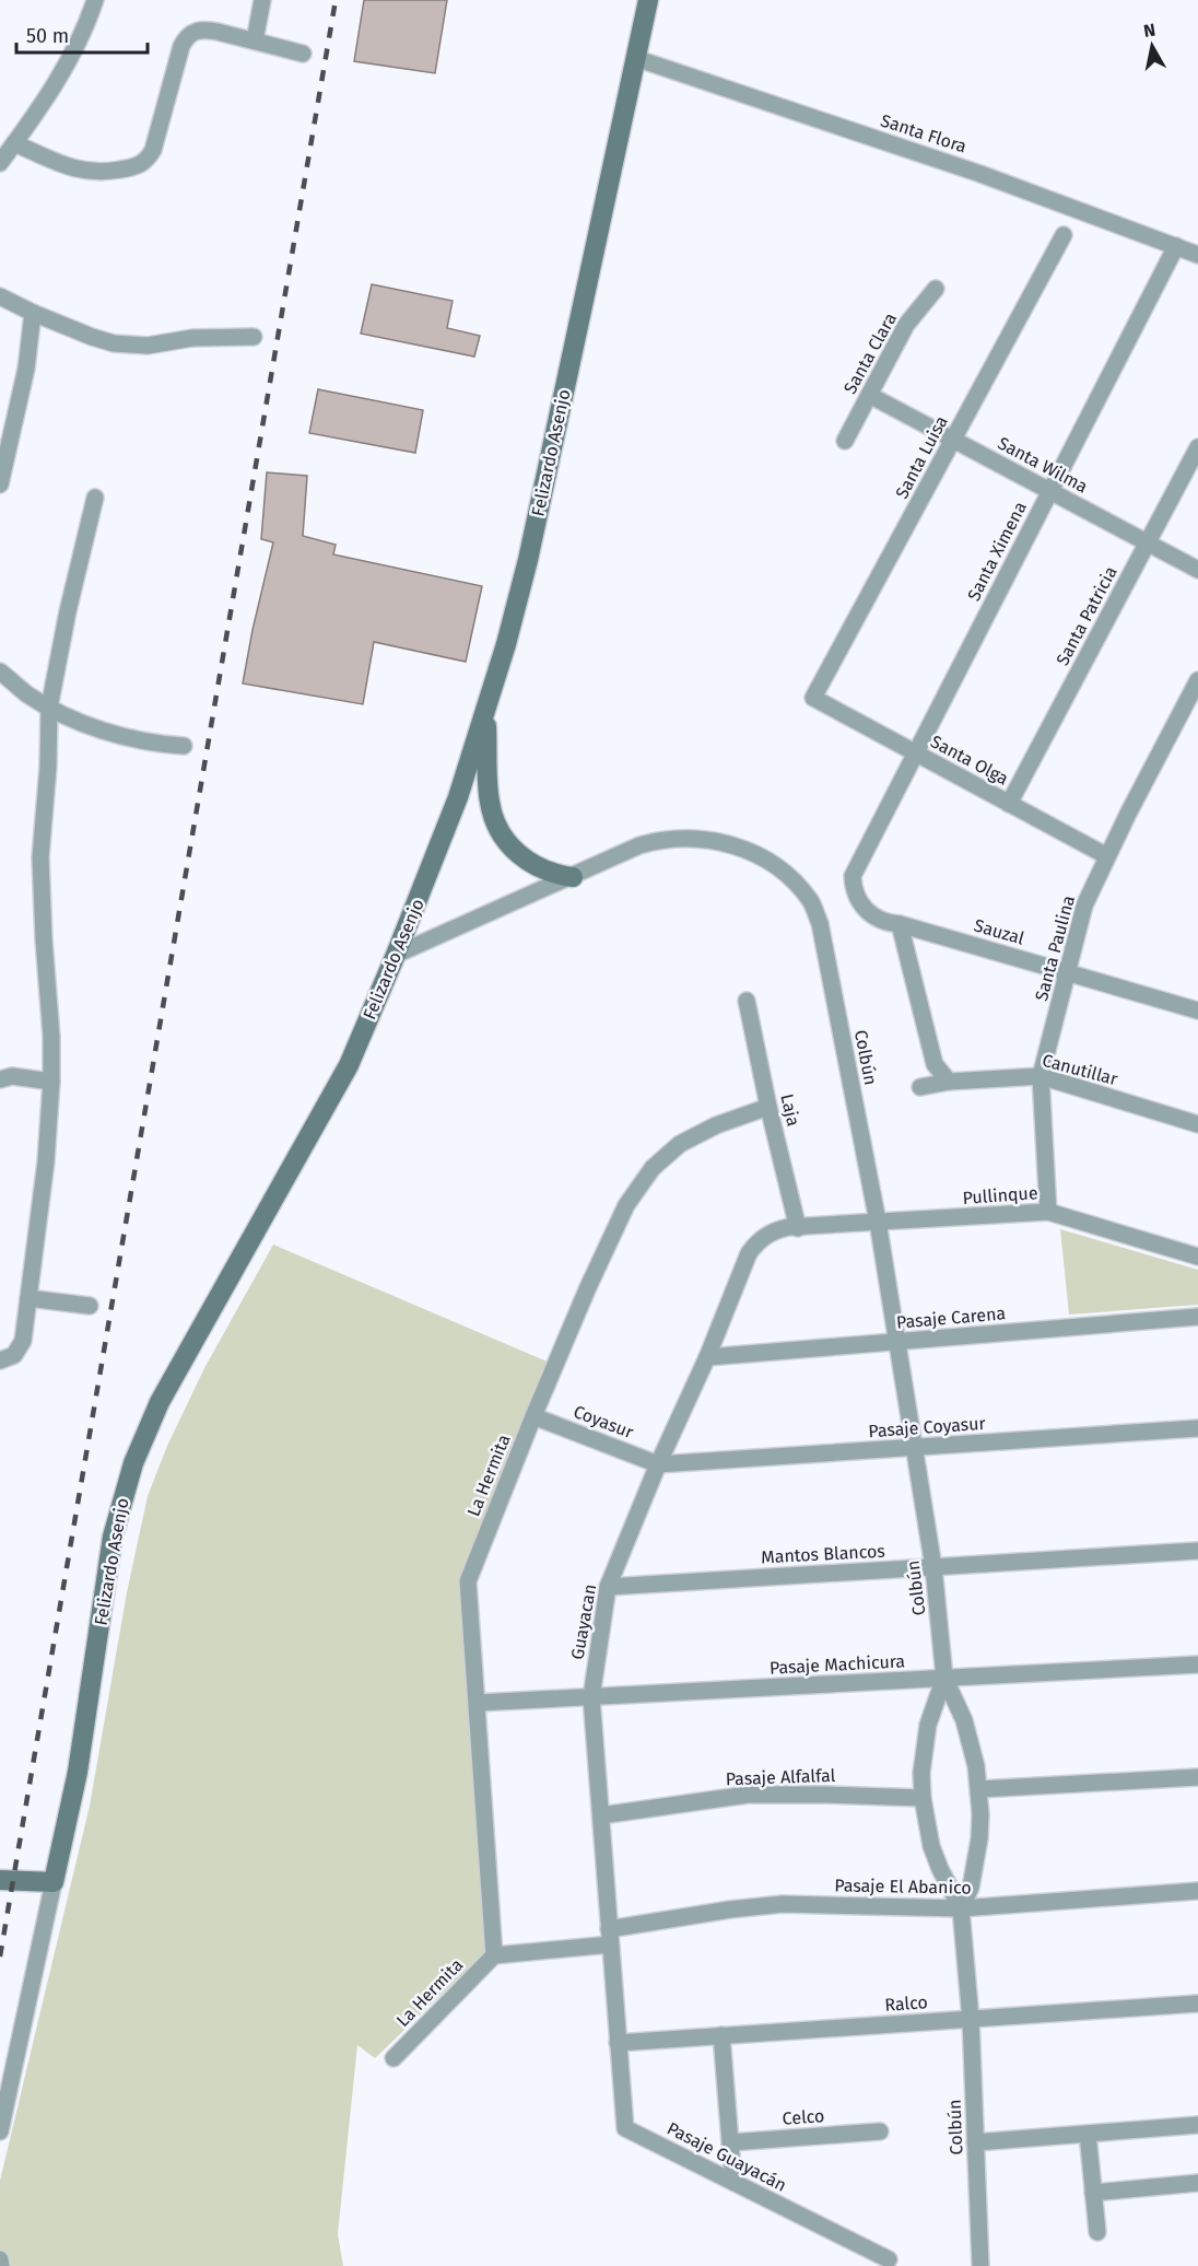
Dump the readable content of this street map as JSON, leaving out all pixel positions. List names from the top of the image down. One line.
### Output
{"streets":{"street":["Santa Flora","Santa Clara","Felizardo Asenjo","Santa Luisa","Santa Wilma","Santa Ximena","Santa Patricia","Santa Olga","Sauzal","Santa Paulina","Colbún","Canutillar","Laja","Pullinque","Pasaje Carena","Coyasur","Pasaje Coyasur","La Hermita","Mantos Blancos","Guayacan","Pasaje Machicura","Pasaje Alfalfal","Pasaje El Abanico","Ralco","Celco","Pasaje Guayacán"]},"crossings":[["Santa Flora","Felizardo Asenjo"],["Santa Flora","Santa Ximena"],["Santa Clara","Santa Wilma"],["Felizardo Asenjo","Colbún"],["Santa Luisa","Santa Wilma"],["Santa Luisa","Santa Olga"],["Santa Wilma","Santa Ximena"],["Santa Wilma","Santa Patricia"],["Santa Ximena","Santa Olga"],["Santa Ximena","Sauzal"],["Santa Patricia","Santa Olga"],["Santa Olga","Santa Paulina"],["Sauzal","Santa Paulina"],["Santa Paulina","Canutillar"],["Santa Paulina","Pullinque"],["Colbún","Pullinque"],["Colbún","Pasaje Carena"],["Colbún","Pasaje Coyasur"],["Colbún","Mantos Blancos"],["Colbún","Pasaje Machicura"],["Colbún","Pasaje Alfalfal"],["Colbún","Pasaje El Abanico"],["Colbún","Ralco"],["Laja","Pullinque"],["Laja","La Hermita"],["Laja","Guayacan"],["Pullinque","Guayacan"],["Pasaje Carena","Guayacan"],["Coyasur","Pasaje Coyasur"],["Coyasur","La Hermita"],["Coyasur","Guayacan"],["Pasaje Coyasur","Guayacan"],["La Hermita","Pasaje Machicura"],["Mantos Blancos","Guayacan"],["Guayacan","Pasaje Machicura"],["Guayacan","Pasaje Alfalfal"],["Guayacan","Pasaje El Abanico"],["Guayacan","Ralco"],["Guayacan","Pasaje Guayacán"],["Ralco","Pasaje Guayacán"]],"scale_bar":"50 m","north":"top"}
